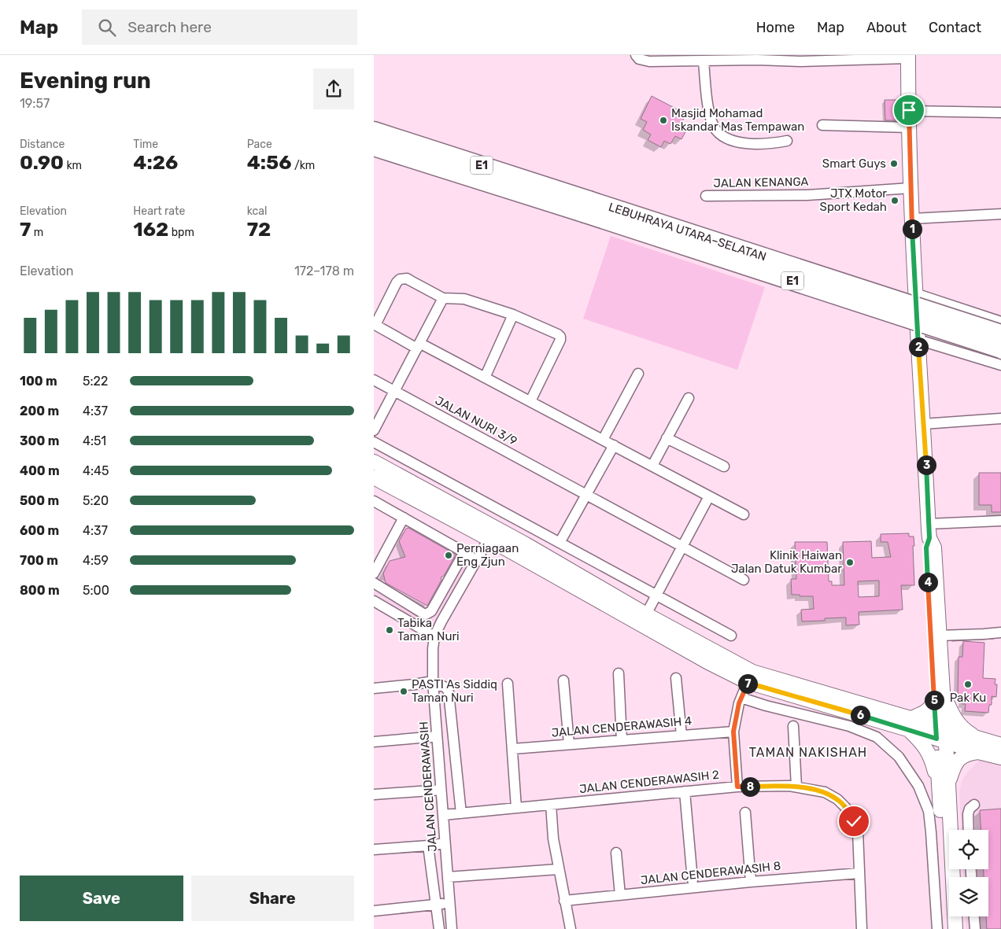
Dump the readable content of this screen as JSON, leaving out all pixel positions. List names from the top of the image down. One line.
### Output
{"streets":{"highway":["E1","LEBUHRAYA UTARA–SELATAN"],"street":["JALAN KENANGA","JALAN NURI 3/9","JALAN CENDERAWASIH 4","JALAN CENDERAWASIH 2","JALAN CENDERAWASIH","JALAN CENDERAWASIH 8"]},"crossings":[["JALAN CENDERAWASIH 2","JALAN CENDERAWASIH"],["JALAN CENDERAWASIH 2","JALAN CENDERAWASIH 8"]],"districts":["TAMAN NAKISHAH"],"places":["Masjid Mohamad Iskandar Mas Tempawan","Smart Guys","JTX Motor Sport Kedah","Perniagaan Eng Zjun","Klinik Haiwan Jalan Datuk Kumbar","Tabika Taman Nuri","Pak Ku","PASTI As Siddiq Taman Nuri"],"page":{"header":"Map","search":"Search here","nav":["Home","Map","About","Contact"],"heading":["Evening run","19:57"],"stats":[["Distance","0.90 km"],["Time","4:26"],["Pace","4:56 /km"],["Elevation","7 m"],["Heart rate","162 bpm"],["kcal","72"]],"pins":["1","2","3","4","7","5","6","8"],"chart":["Elevation","172–178 m"],"list":[{"name":"100 m","note":"5:22"},{"name":"200 m","note":"4:37"},{"name":"300 m","note":"4:51"},{"name":"400 m","note":"4:45"},{"name":"500 m","note":"5:20"},{"name":"600 m","note":"4:37"},{"name":"700 m","note":"4:59"},{"name":"800 m","note":"5:00"}],"buttons":["Save","Share"]}}
